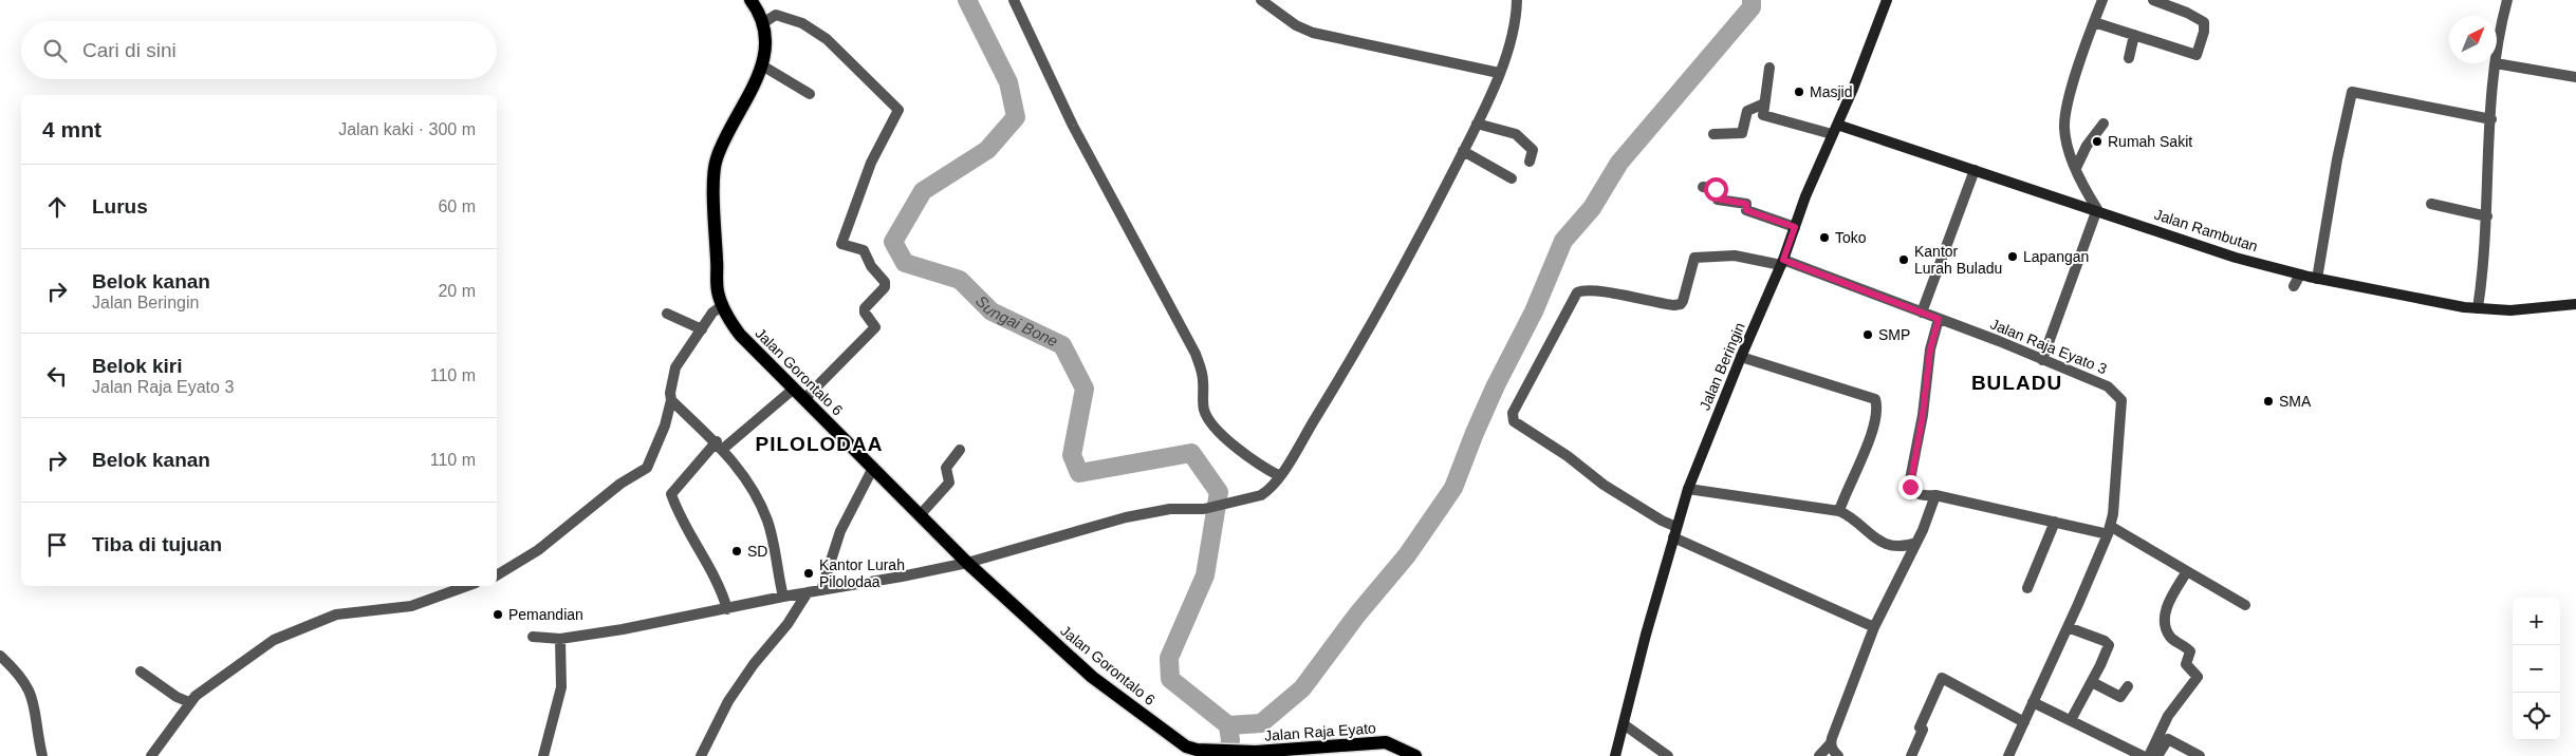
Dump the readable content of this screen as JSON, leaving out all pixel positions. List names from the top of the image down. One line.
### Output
{"streets":{"main road":["Jalan Gorontalo 6","Jalan Raja Eyato"],"street":["Jalan Rambutan","Jalan Raja Eyato 3","Jalan Beringin"]},"crossings":[["Jalan Rambutan","Jalan Beringin"],["Jalan Raja Eyato 3","Jalan Beringin"],["Jalan Gorontalo 6","Jalan Raja Eyato"]],"districts":["BULADU","PILOLODAA"],"water":["Sungai Bone"],"places":["Masjid","Rumah Sakit","Toko","Lapangan","Kantor Lurah Buladu","SMP","SMA","SD","Kantor Lurah Pilolodaa","Pemandian"],"north":"top right","page":{"search":"Cari di sini","heading":["4 mnt","Jalan kaki · 300 m"],"list":[["Lurus","60 m"],["Belok kanan","Jalan Beringin","20 m"],["Belok kiri","Jalan Raja Eyato 3","110 m"],["Belok kanan","110 m"],"Tiba di tujuan"],"map_buttons":["+","−"]}}
